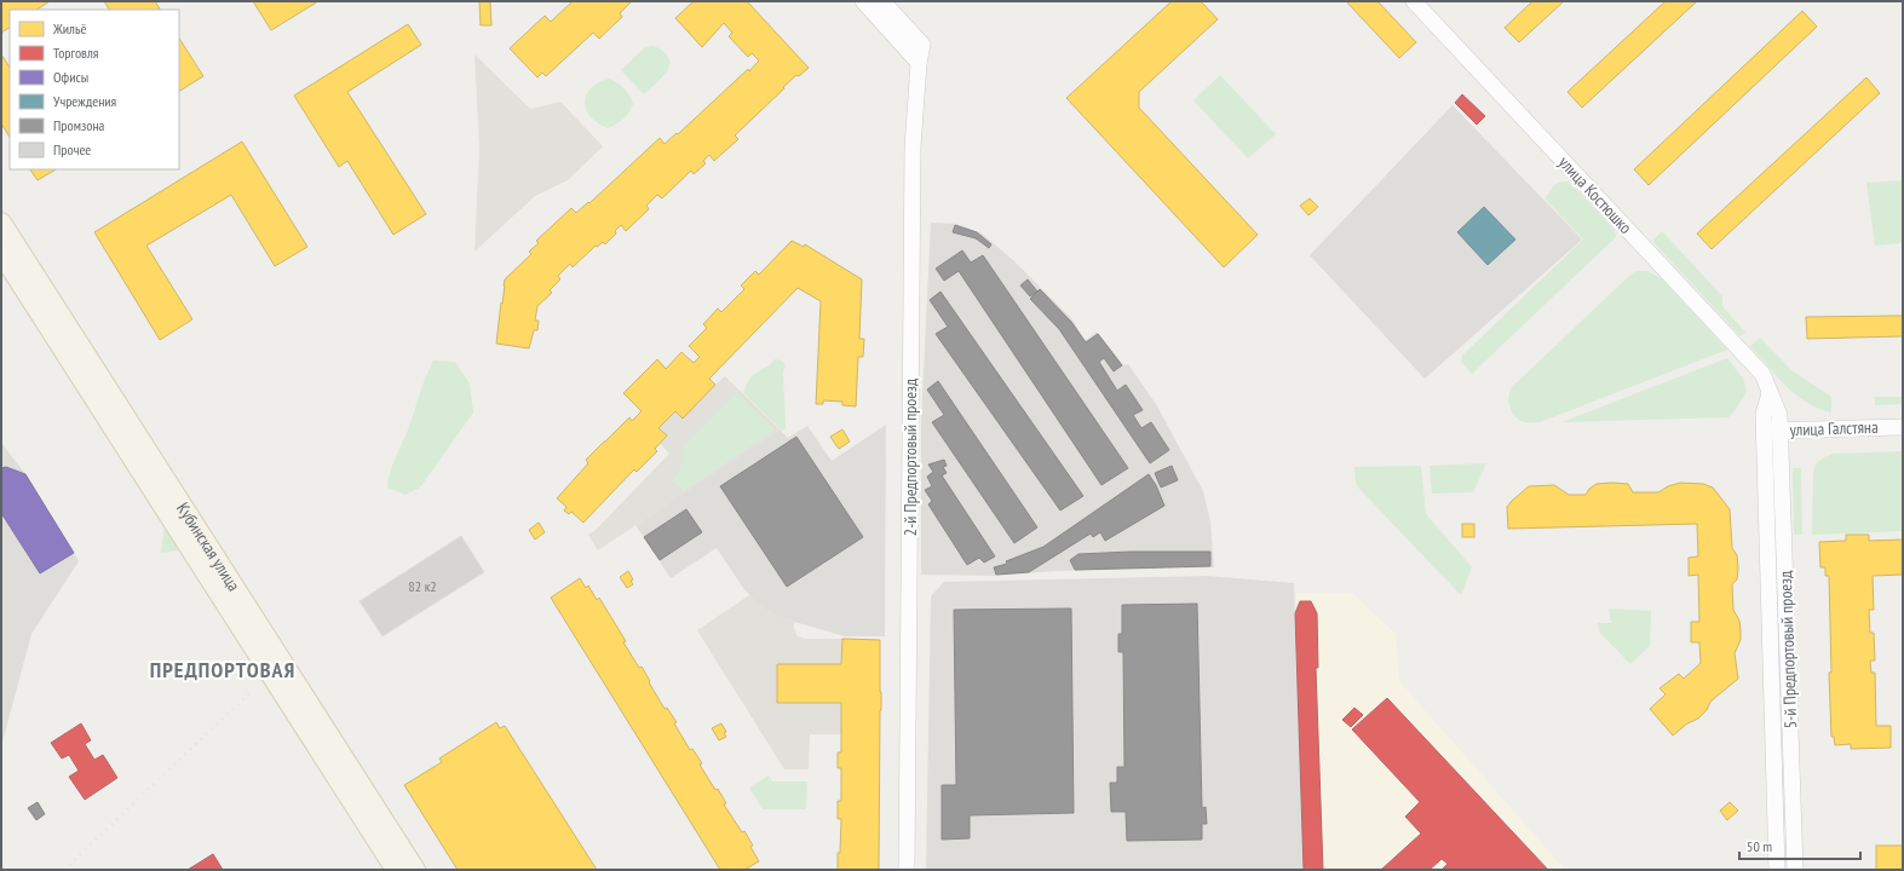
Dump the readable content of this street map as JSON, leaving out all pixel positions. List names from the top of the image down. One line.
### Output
{"streets":{"main road":["Кубинская улица"],"street":["улица Костюшко","улица Галстяна","2-й Предпортовый проезд","5-й Предпортовый проезд"]},"crossings":[["улица Костюшко","улица Галстяна"],["улица Костюшко","5-й Предпортовый проезд"],["улица Галстяна","5-й Предпортовый проезд"]],"districts":["ПРЕДПОРТОВАЯ"],"house_numbers":["82 к2"],"legend":["Жильё","Торговля","Офисы","Учреждения","Промзона","Прочее"],"scale_bar":"50 m"}
